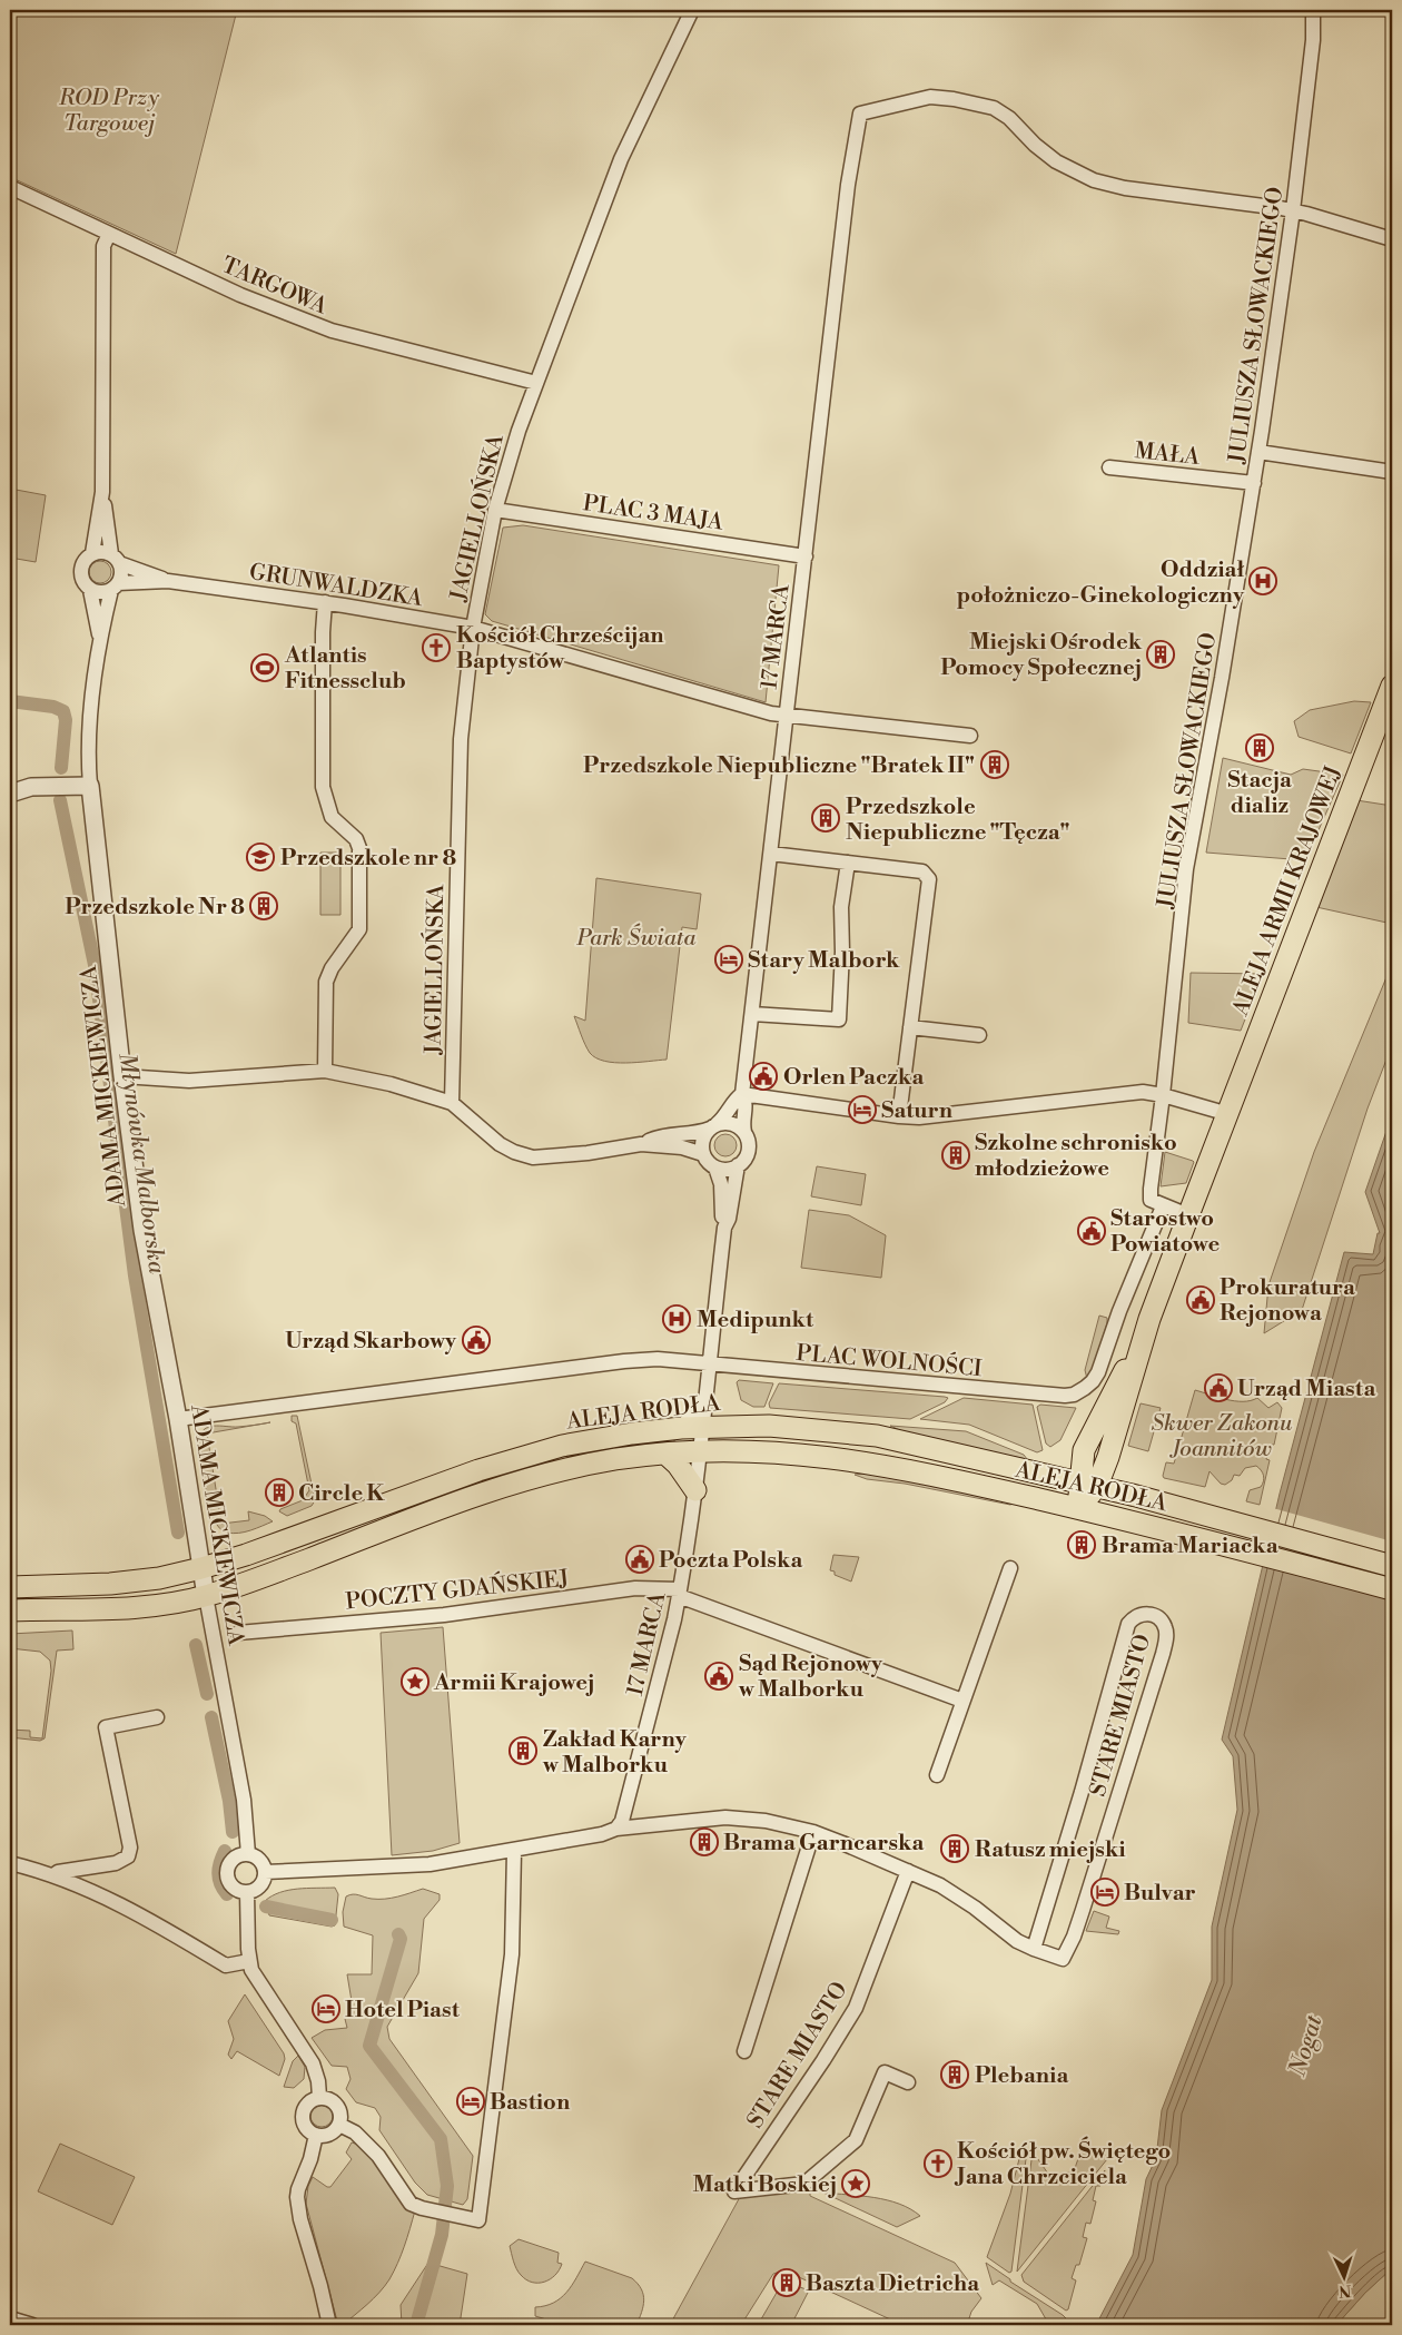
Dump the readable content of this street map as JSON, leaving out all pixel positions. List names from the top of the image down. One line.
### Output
{"streets":{"main road":["ALEJA ARMII KRAJOWEJ","ALEJA RODŁA"],"street":["TARGOWA","JULIUSZA SŁOWACKIEGO","MAŁA","PLAC 3 MAJA","JAGIELLOŃSKA","GRUNWALDZKA","17 MARCA","ADAMA MICKIEWICZA","PLAC WOLNOŚCI","POCZTY GDAŃSKIEJ","STARE MIASTO"]},"crossings":[["TARGOWA","JAGIELLOŃSKA"],["JULIUSZA SŁOWACKIEGO","MAŁA"],["JULIUSZA SŁOWACKIEGO","17 MARCA"],["JULIUSZA SŁOWACKIEGO","PLAC WOLNOŚCI"],["PLAC 3 MAJA","JAGIELLOŃSKA"],["PLAC 3 MAJA","17 MARCA"],["JAGIELLOŃSKA","GRUNWALDZKA"],["GRUNWALDZKA","17 MARCA"],["GRUNWALDZKA","ADAMA MICKIEWICZA"],["17 MARCA","PLAC WOLNOŚCI"],["17 MARCA","ALEJA RODŁA"],["17 MARCA","POCZTY GDAŃSKIEJ"],["17 MARCA","STARE MIASTO"],["ALEJA ARMII KRAJOWEJ","ALEJA RODŁA"],["ADAMA MICKIEWICZA","PLAC WOLNOŚCI"],["ADAMA MICKIEWICZA","ALEJA RODŁA"],["ADAMA MICKIEWICZA","STARE MIASTO"]],"water":["Młynówka Malborska","Nogat"],"parks":["ROD Przy Targowej","Park Świata","Skwer Zakonu Joannitów"],"places":{"hospital":["Oddział położniczo-Ginekologiczny","Medipunkt"],"church":["Kościół Chrześcijan Baptystów","Kościół pw. Świętego Jana Chrzciciela"],"building":["Miejski Ośrodek Pomocy Społecznej","Stacja dializ","Przedszkole Niepubliczne \"Bratek II\"","Przedszkole Niepubliczne \"Tęcza\"","Przedszkole Nr 8","Szkolne schronisko młodzieżowe","Circle K","Brama Mariacka","Zakład Karny w Malborku","Brama Garncarska","Ratusz miejski","Plebania","Baszta Dietricha"],"sports":["Atlantis Fitnessclub"],"school or university":["Przedszkole nr 8"],"hotel":["Stary Malbork","Saturn","Bulvar","Hotel Piast","Bastion"],"public building":["Orlen Paczka","Starostwo Powiatowe","Prokuratura Rejonowa","Urząd Skarbowy","Urząd Miasta","Poczta Polska","Sąd Rejonowy w Malborku"],"place":["Armii Krajowej","Matki Boskiej"]},"north":"bottom"}
